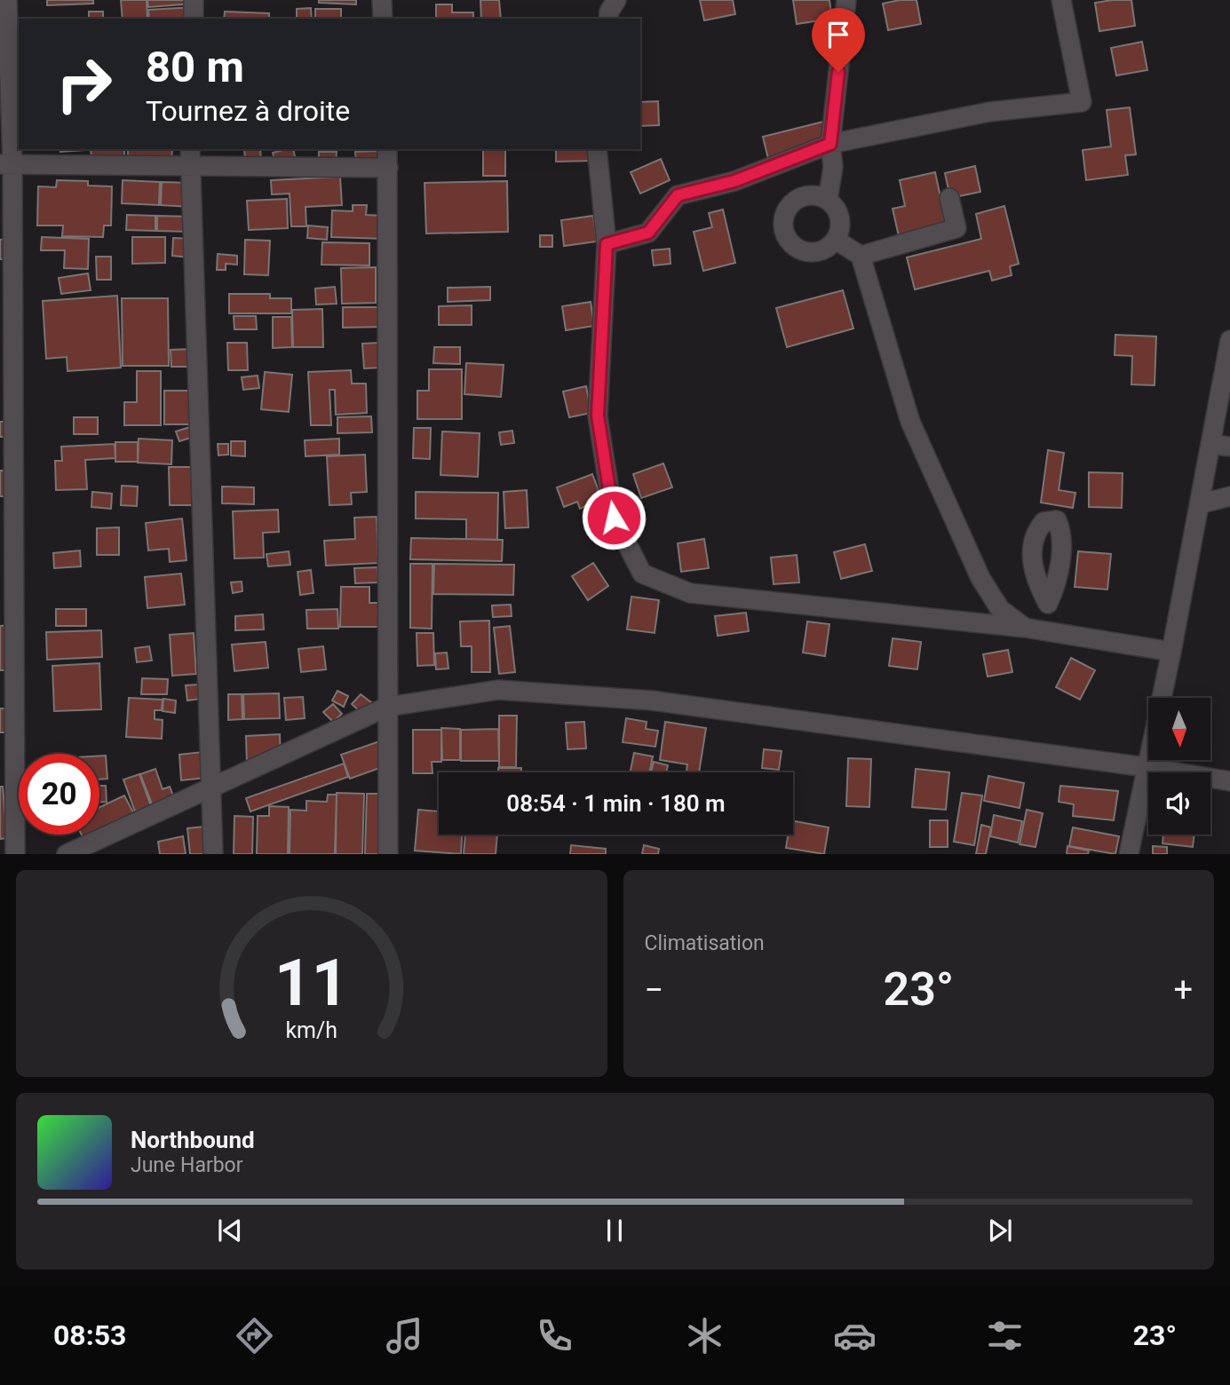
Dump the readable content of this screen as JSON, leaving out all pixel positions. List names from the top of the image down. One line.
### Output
{"north":"bottom","page":{"turn":["80 m","Tournez à droite"],"limit":"20","trip":"08:54 · 1 min · 180 m","tile":"Climatisation","heat":["−","23°","+"],"song":["Northbound","June Harbor"],"tabs":["08:53","23°"],"gauge":["11","km/h"]}}
